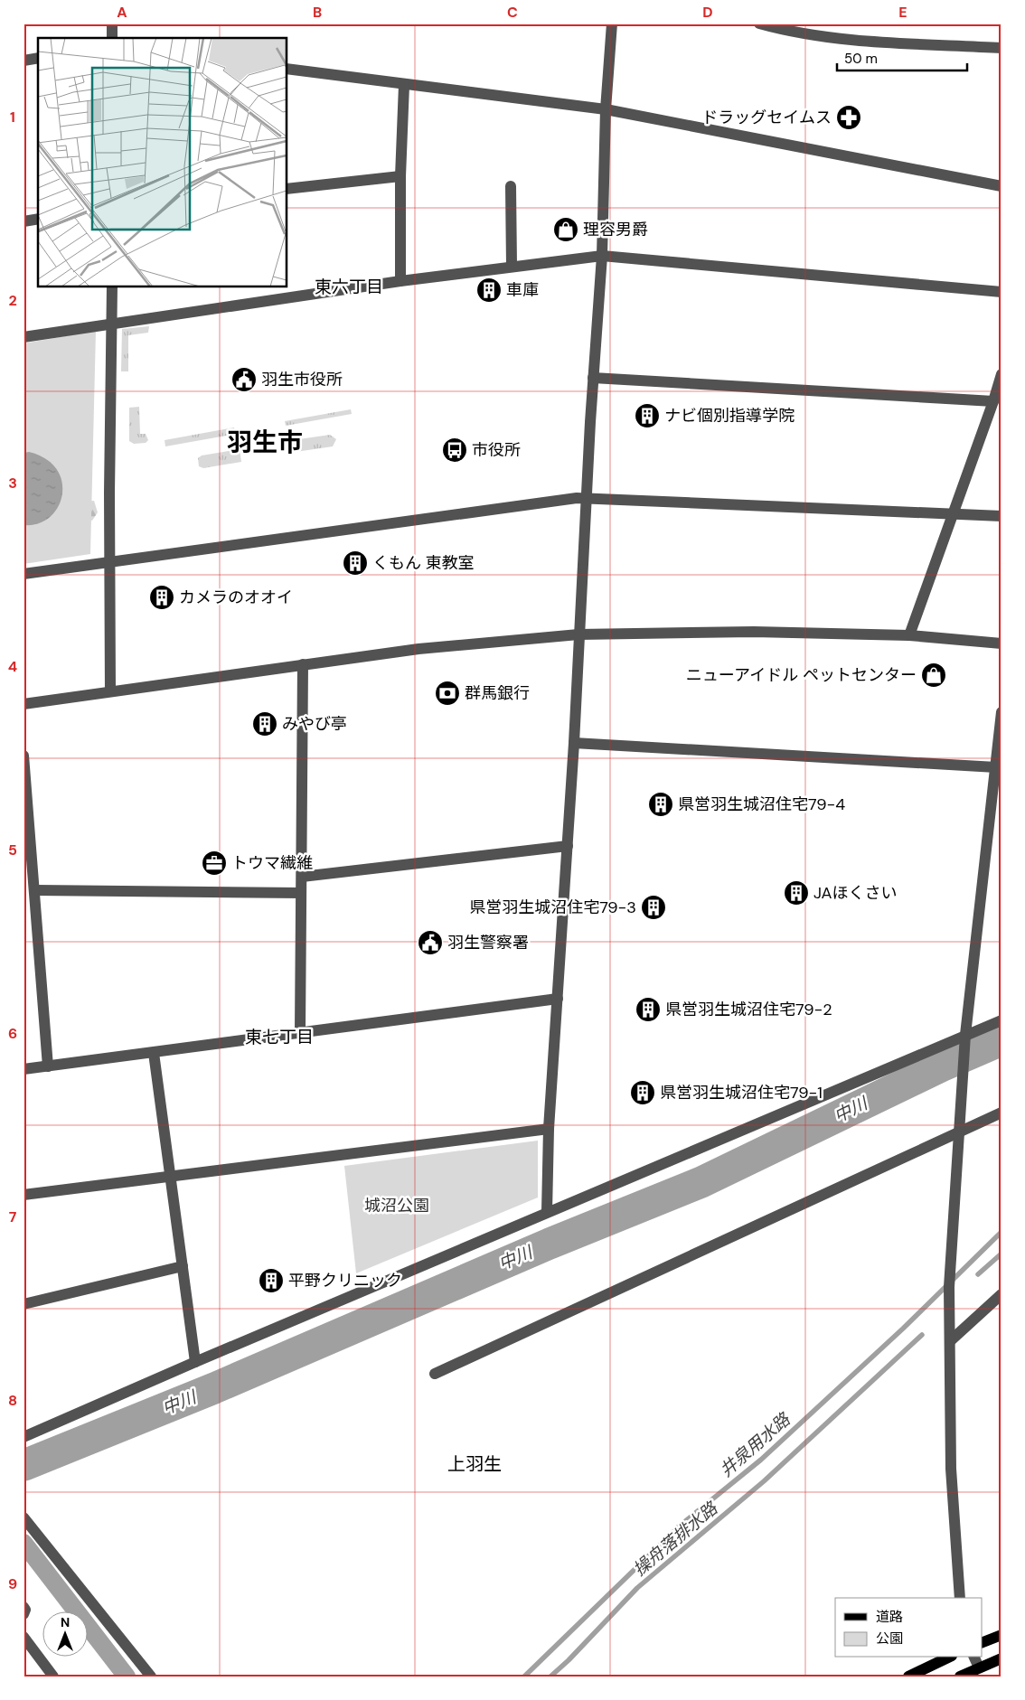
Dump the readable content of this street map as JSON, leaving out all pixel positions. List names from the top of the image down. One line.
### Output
{"districts":["東六丁目","羽生市","東七丁目","上羽生"],"water":["中川","井泉用水路","操舟落排水路"],"parks":["城沼公園"],"places":{"pharmacy":["ドラッグセイムス"],"shop":["理容男爵","ニューアイドル ペットセンター"],"building":["車庫","ナビ個別指導学院","くもん 東教室","カメラのオオイ","みやび亭","県営羽生城沼住宅79-4","JAほくさい","県営羽生城沼住宅79-3","県営羽生城沼住宅79-2","県営羽生城沼住宅79-1","平野クリニック"],"public building":["羽生市役所","羽生警察署"],"bus stop":["市役所"],"bank":["群馬銀行"],"office":["トウマ繊維"]},"legend":["道路","公園"],"scale_bar":"50 m","north":"top","grid":{"columns":["A","B","C","D","E"],"rows":["1","2","3","4","5","6","7","8","9"]}}
